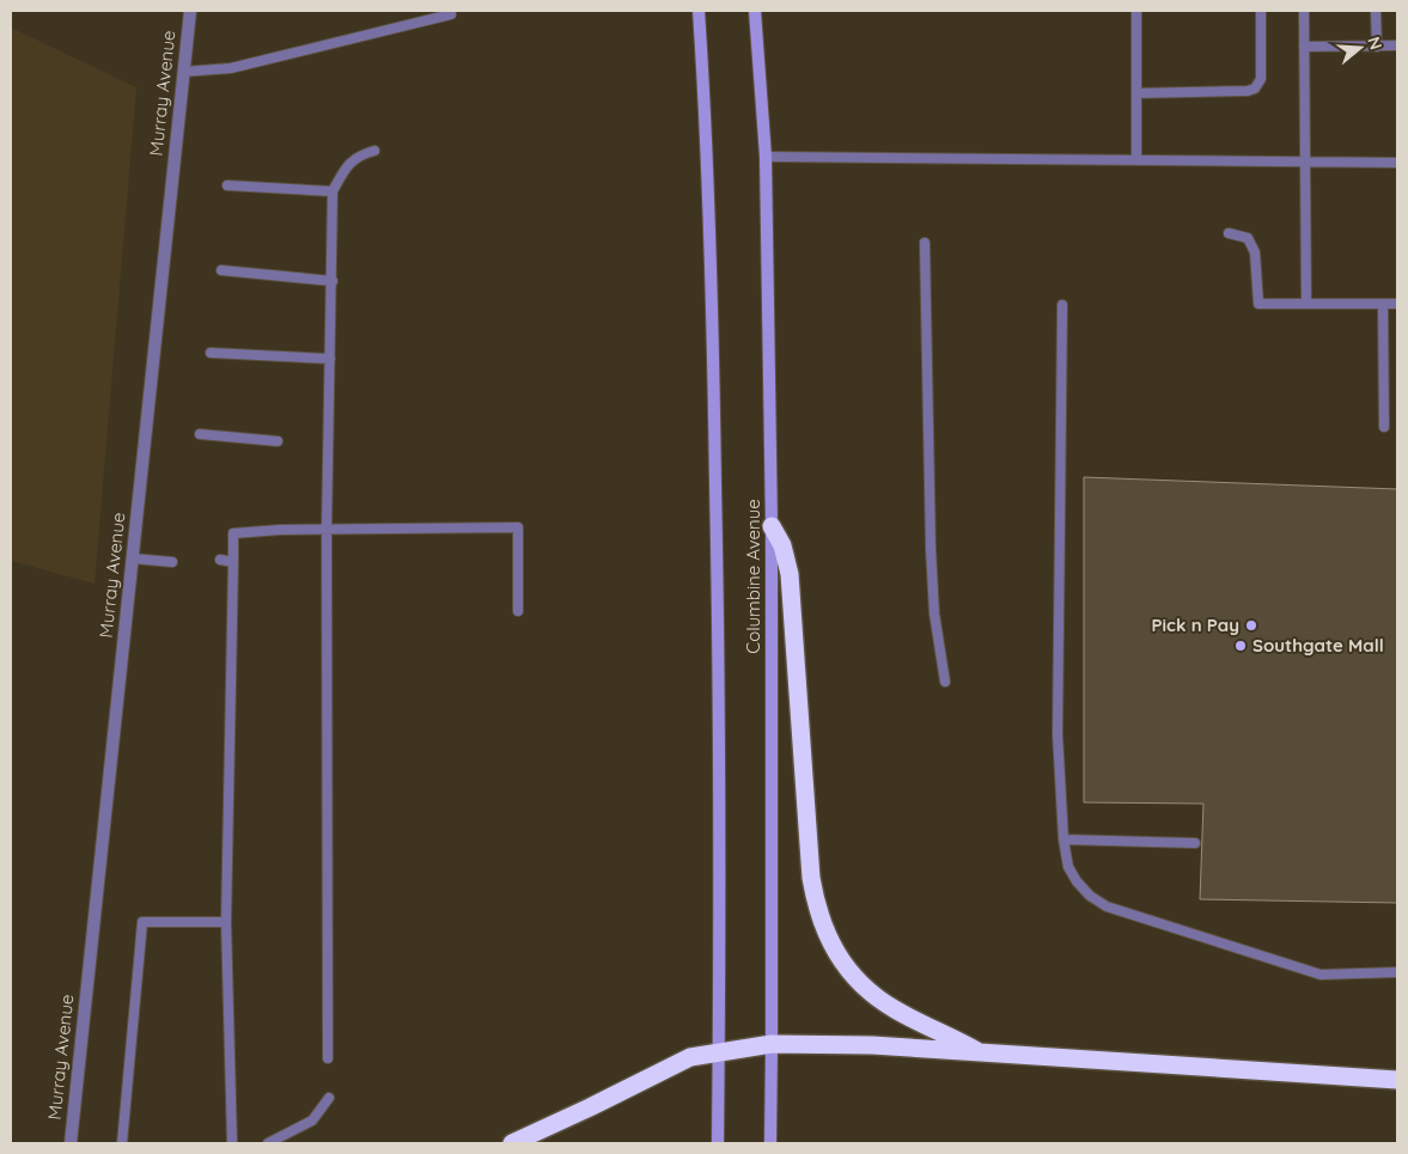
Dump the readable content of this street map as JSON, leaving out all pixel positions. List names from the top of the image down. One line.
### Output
{"streets":{"main road":["Columbine Avenue"],"street":["Murray Avenue"]},"places":["Pick n Pay","Southgate Mall"],"north":"right"}
